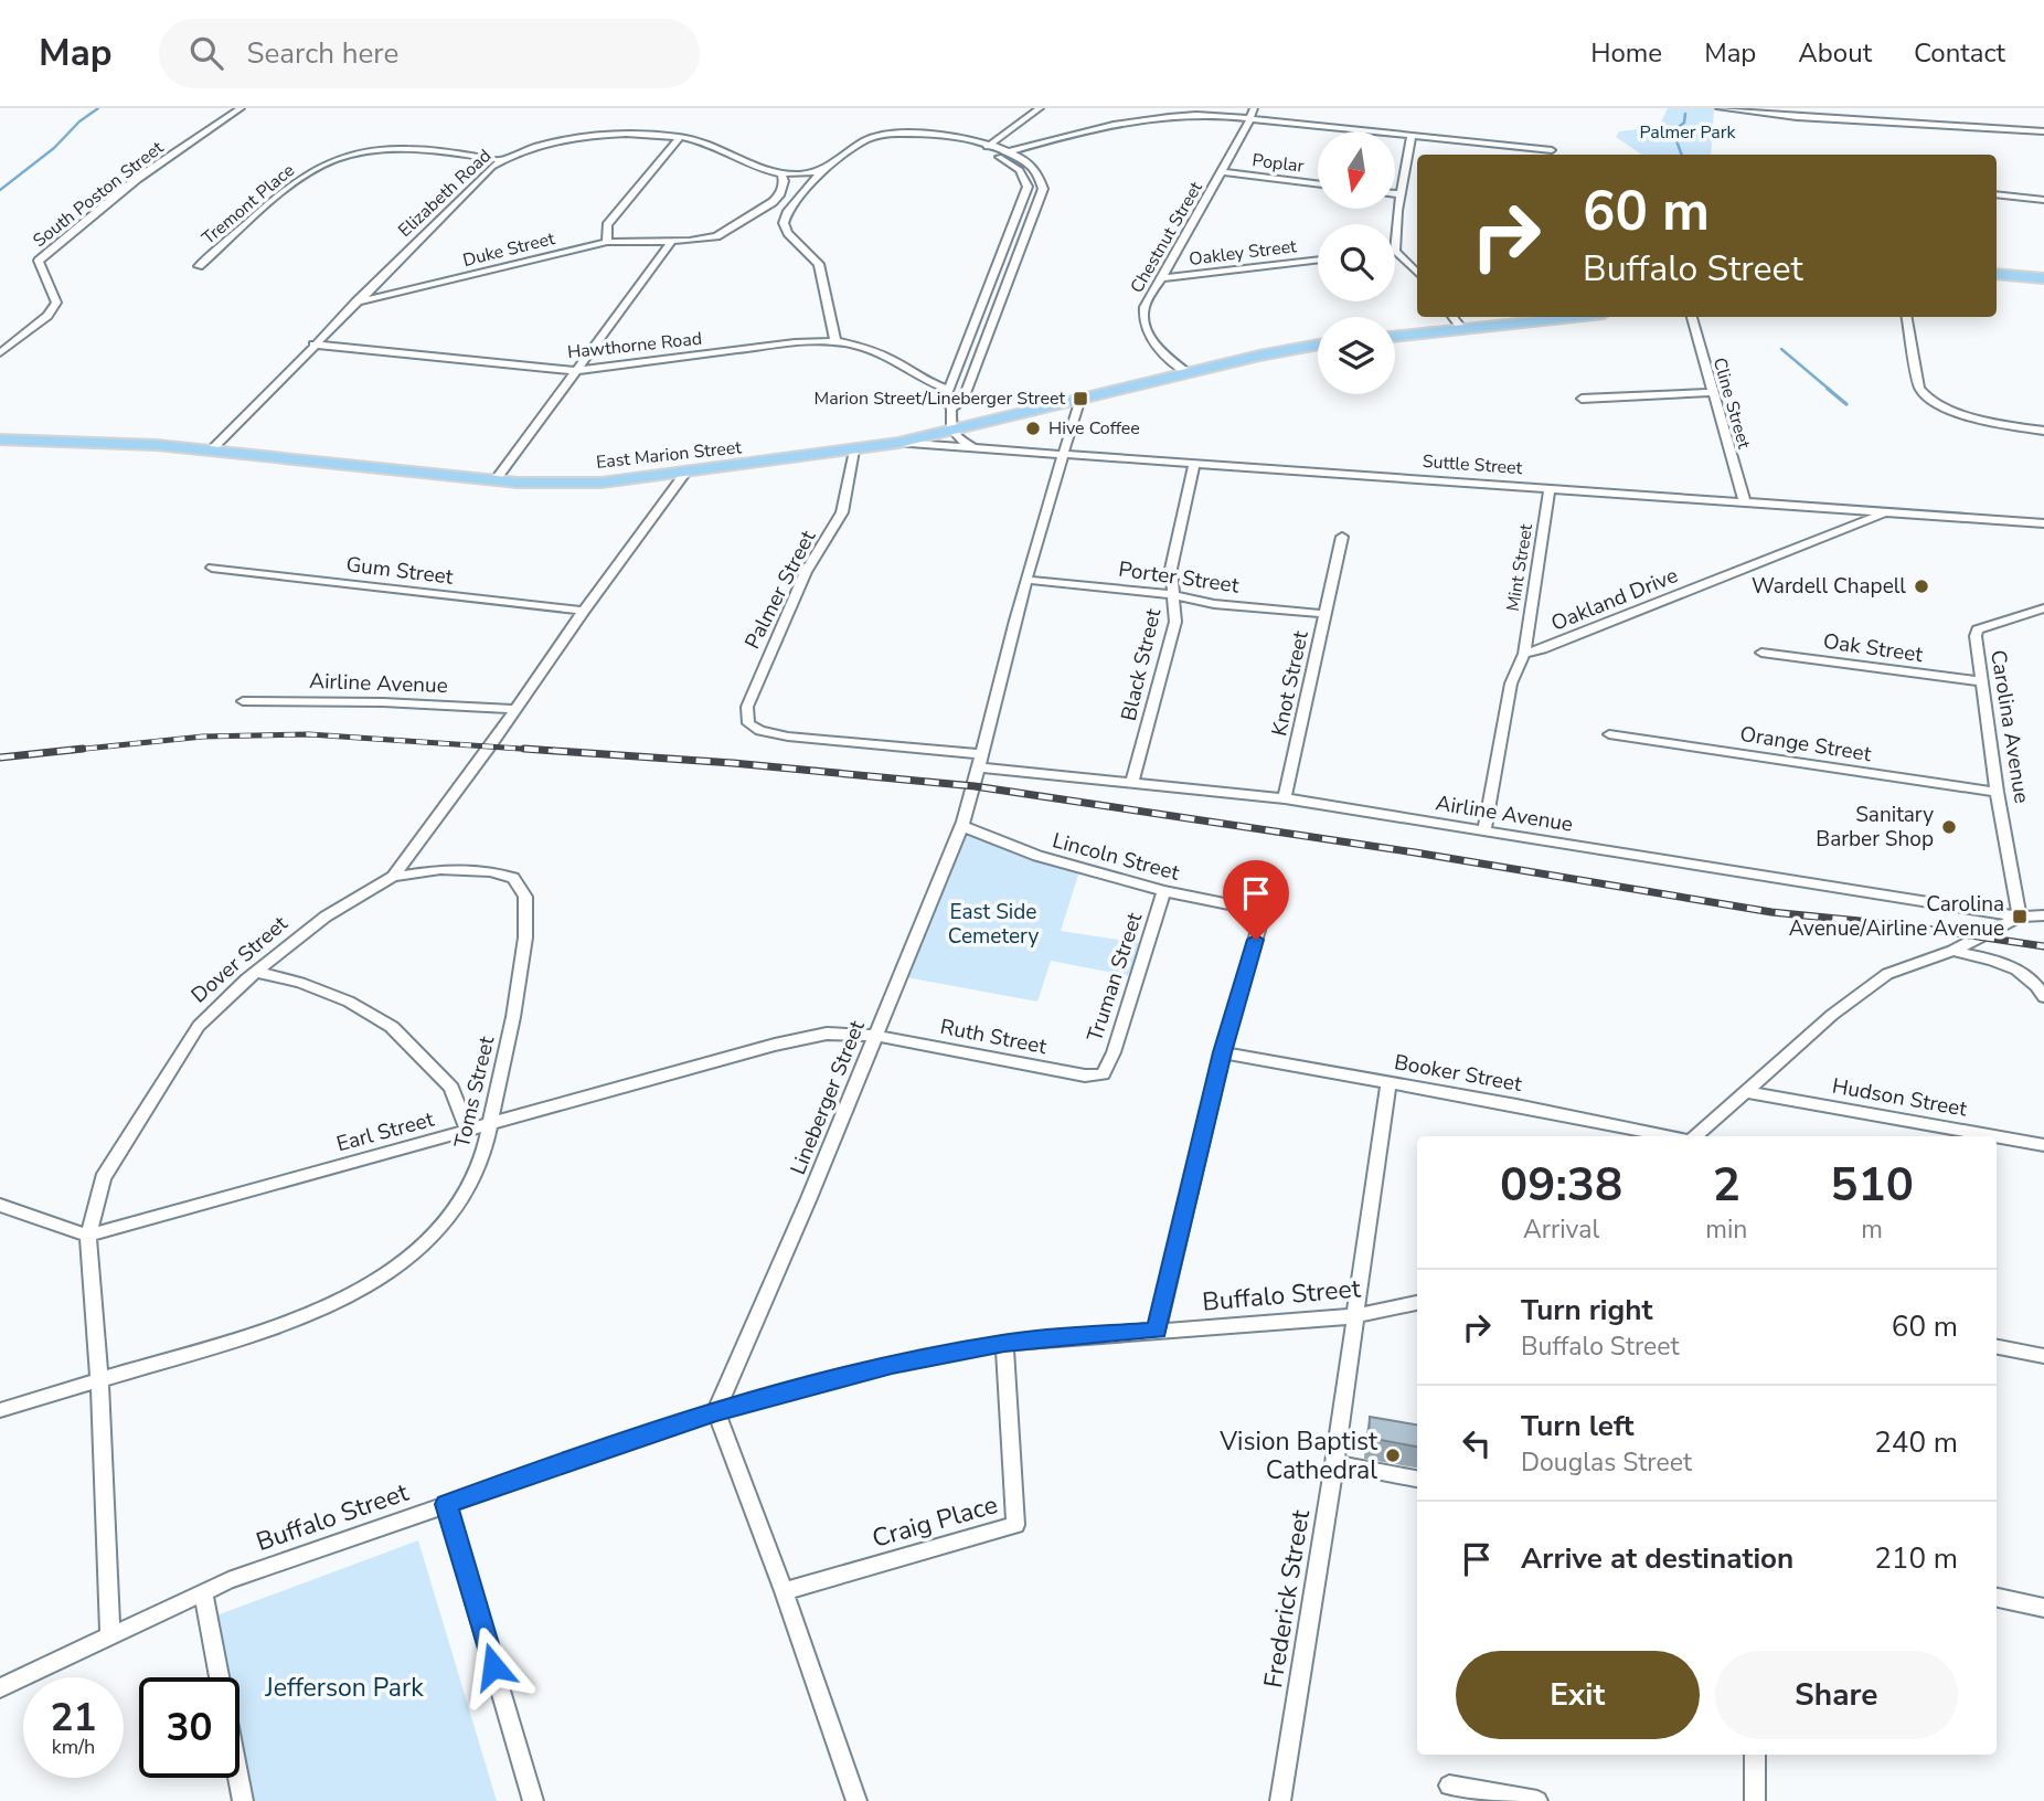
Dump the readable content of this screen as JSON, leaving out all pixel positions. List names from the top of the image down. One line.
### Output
{"streets":{"main road":["East Marion Street"],"street":["Poplar","Elizabeth Road","South Poston Street","Tremont Place","Chestnut Street","Duke Street","Oakley Street","Hawthorne Road","Cline Street","Suttle Street","Mint Street","Gum Street","Porter Street","Palmer Street","Oakland Drive","Oak Street","Black Street","Airline Avenue","Knot Street","Carolina Avenue","Orange Street","Lincoln Street","Dover Street","Truman Street","Ruth Street","Booker Street","Toms Street","Lineberger Street","Hudson Street","Earl Street","Buffalo Street","Craig Place","Frederick Street"]},"crossings":[["Poplar","Chestnut Street"],["Elizabeth Road","Tremont Place"],["Elizabeth Road","Duke Street"],["Elizabeth Road","Hawthorne Road"],["Elizabeth Road","East Marion Street"],["Chestnut Street","Oakley Street"],["Chestnut Street","East Marion Street"],["Cline Street","Suttle Street"],["East Marion Street","Suttle Street"],["East Marion Street","Palmer Street"],["East Marion Street","Dover Street"],["East Marion Street","Lineberger Street"],["Suttle Street","Mint Street"],["Suttle Street","Oakland Drive"],["Suttle Street","Black Street"],["Suttle Street","Lineberger Street"],["Mint Street","Oakland Drive"],["Gum Street","Dover Street"],["Porter Street","Black Street"],["Porter Street","Knot Street"],["Porter Street","Lineberger Street"],["Palmer Street","Airline Avenue"],["Oak Street","Carolina Avenue"],["Black Street","Airline Avenue"],["Airline Avenue","Carolina Avenue"],["Airline Avenue","Dover Street"],["Airline Avenue","Lineberger Street"],["Carolina Avenue","Orange Street"],["Lincoln Street","Truman Street"],["Lincoln Street","Booker Street"],["Lincoln Street","Lineberger Street"],["Dover Street","Toms Street"],["Dover Street","Earl Street"],["Dover Street","Buffalo Street"],["Truman Street","Ruth Street"],["Ruth Street","Lineberger Street"],["Ruth Street","Earl Street"],["Booker Street","Frederick Street"],["Toms Street","Earl Street"],["Lineberger Street","Earl Street"],["Lineberger Street","Buffalo Street"],["Buffalo Street","Craig Place"],["Buffalo Street","Frederick Street"]],"parks":["Palmer Park","East Side Cemetery","Jefferson Park"],"places":{"transit":["Marion Street/Lineberger Street","Carolina Avenue/Airline Avenue"],"other":["Hive Coffee","Wardell Chapell","Sanitary Barber Shop","Vision Baptist Cathedral"]},"north":"bottom","page":{"header":"Map","search":"Search here","nav":["Home","Map","About","Contact"],"turn":["60 m","Buffalo Street"],"eta":["09:38","Arrival","2","min","510","m"],"list":[{"name":"Turn right","note":"Buffalo Street","value":"60 m"},{"name":"Turn left","note":"Douglas Street","value":"240 m"},{"name":"Arrive at destination","value":"210 m"}],"buttons":["Exit","Share"],"speed":"21 km/h","limit":"30"}}
